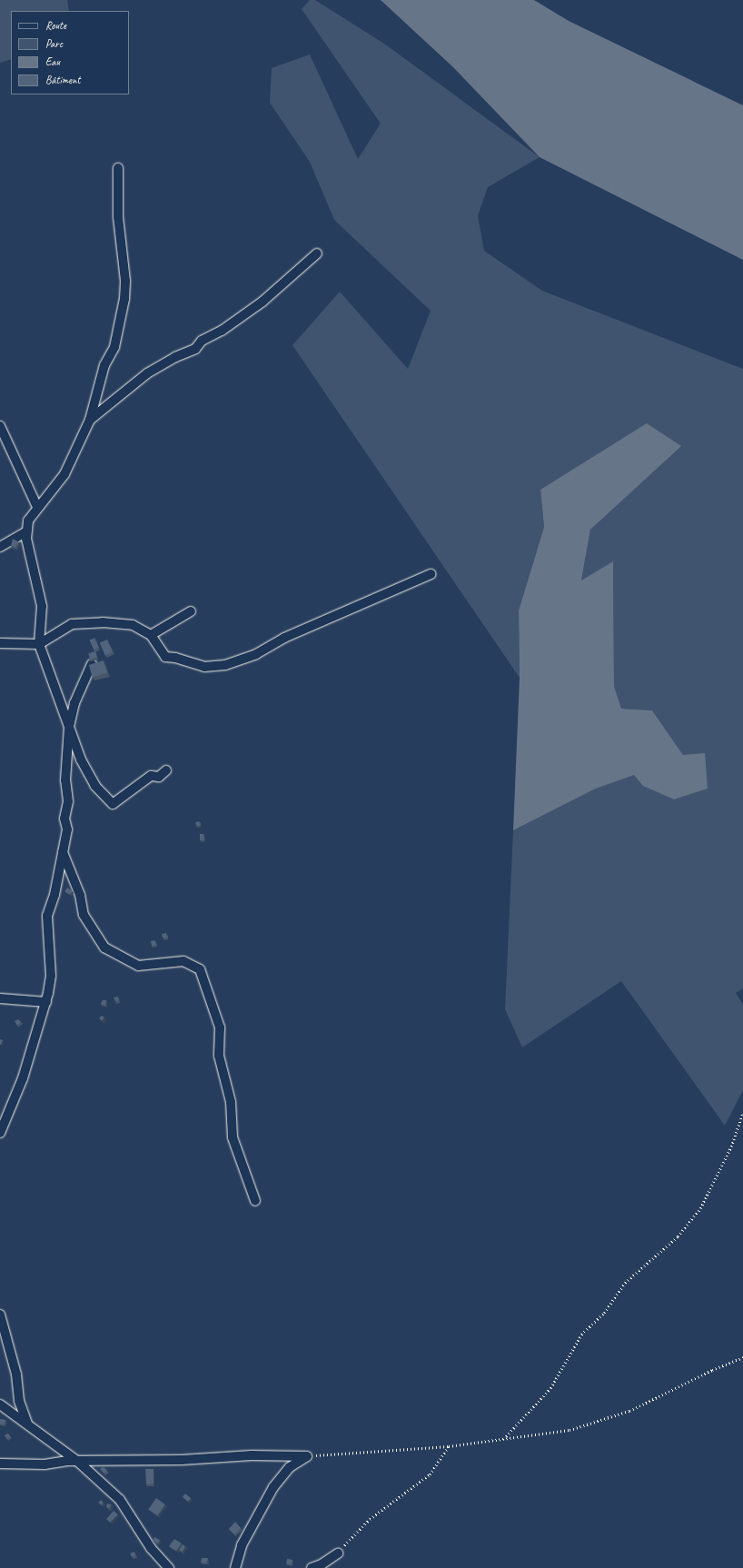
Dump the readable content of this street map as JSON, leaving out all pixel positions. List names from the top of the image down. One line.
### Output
{"legend":["Route","Parc","Eau","Bâtiment"]}
